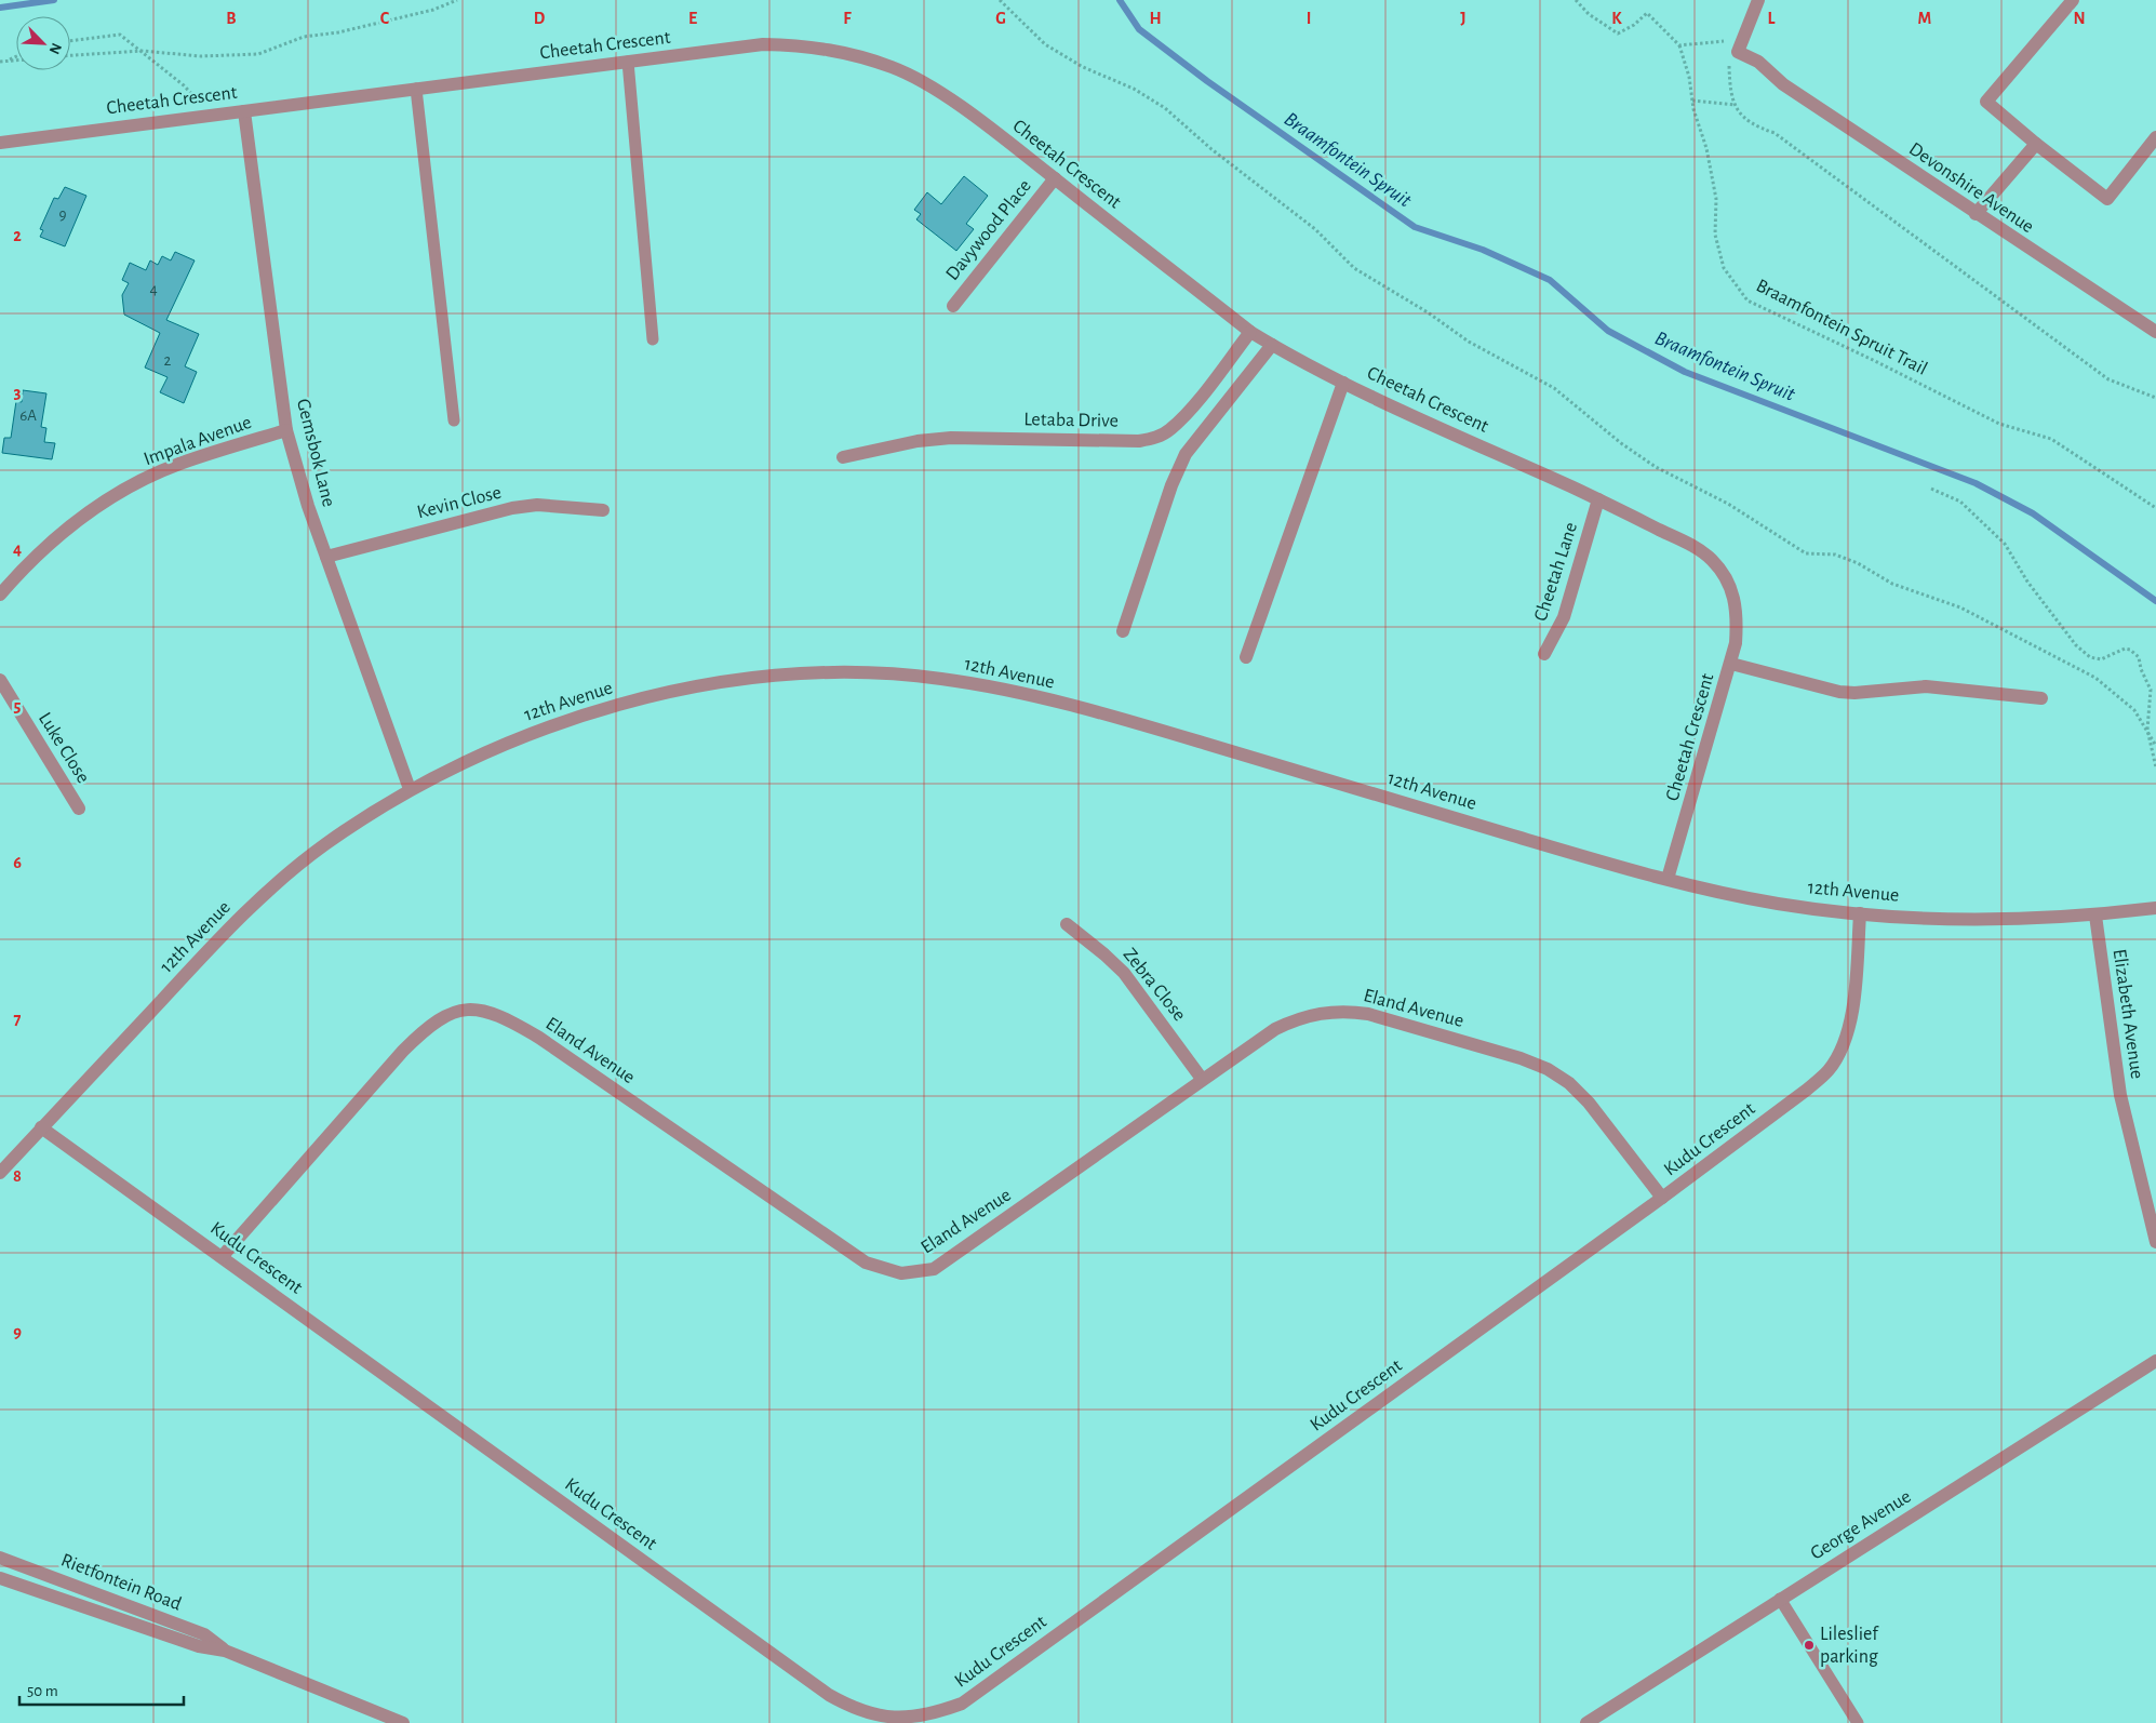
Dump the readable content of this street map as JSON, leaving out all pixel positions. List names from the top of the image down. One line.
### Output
{"streets":{"street":["Cheetah Crescent","Devonshire Avenue","Davywood Place","Letaba Drive","Impala Avenue","Gemsbok Lane","Kevin Close","Cheetah Lane","12th Avenue","Luke Close","Zebra Close","Eland Avenue","Elizabeth Avenue","Kudu Crescent","George Avenue","Rietfontein Road"],"path":["Braamfontein Spruit Trail"]},"crossings":[["Cheetah Crescent","Davywood Place"],["Cheetah Crescent","Letaba Drive"],["Cheetah Crescent","Gemsbok Lane"],["Cheetah Crescent","Cheetah Lane"],["Cheetah Crescent","12th Avenue"],["Impala Avenue","Gemsbok Lane"],["Gemsbok Lane","Kevin Close"],["Gemsbok Lane","12th Avenue"],["12th Avenue","Elizabeth Avenue"],["12th Avenue","Kudu Crescent"],["Zebra Close","Eland Avenue"],["Eland Avenue","Kudu Crescent"]],"water":["Braamfontein Spruit"],"places":["Lileslief parking"],"house_numbers":["9","4","2","6A"],"scale_bar":"50 m","north":"bottom right","grid":{"columns":["B","C","D","E","F","G","H","I","J","K","L","M","N"],"rows":["2","3","4","5","6","7","8","9"]}}
